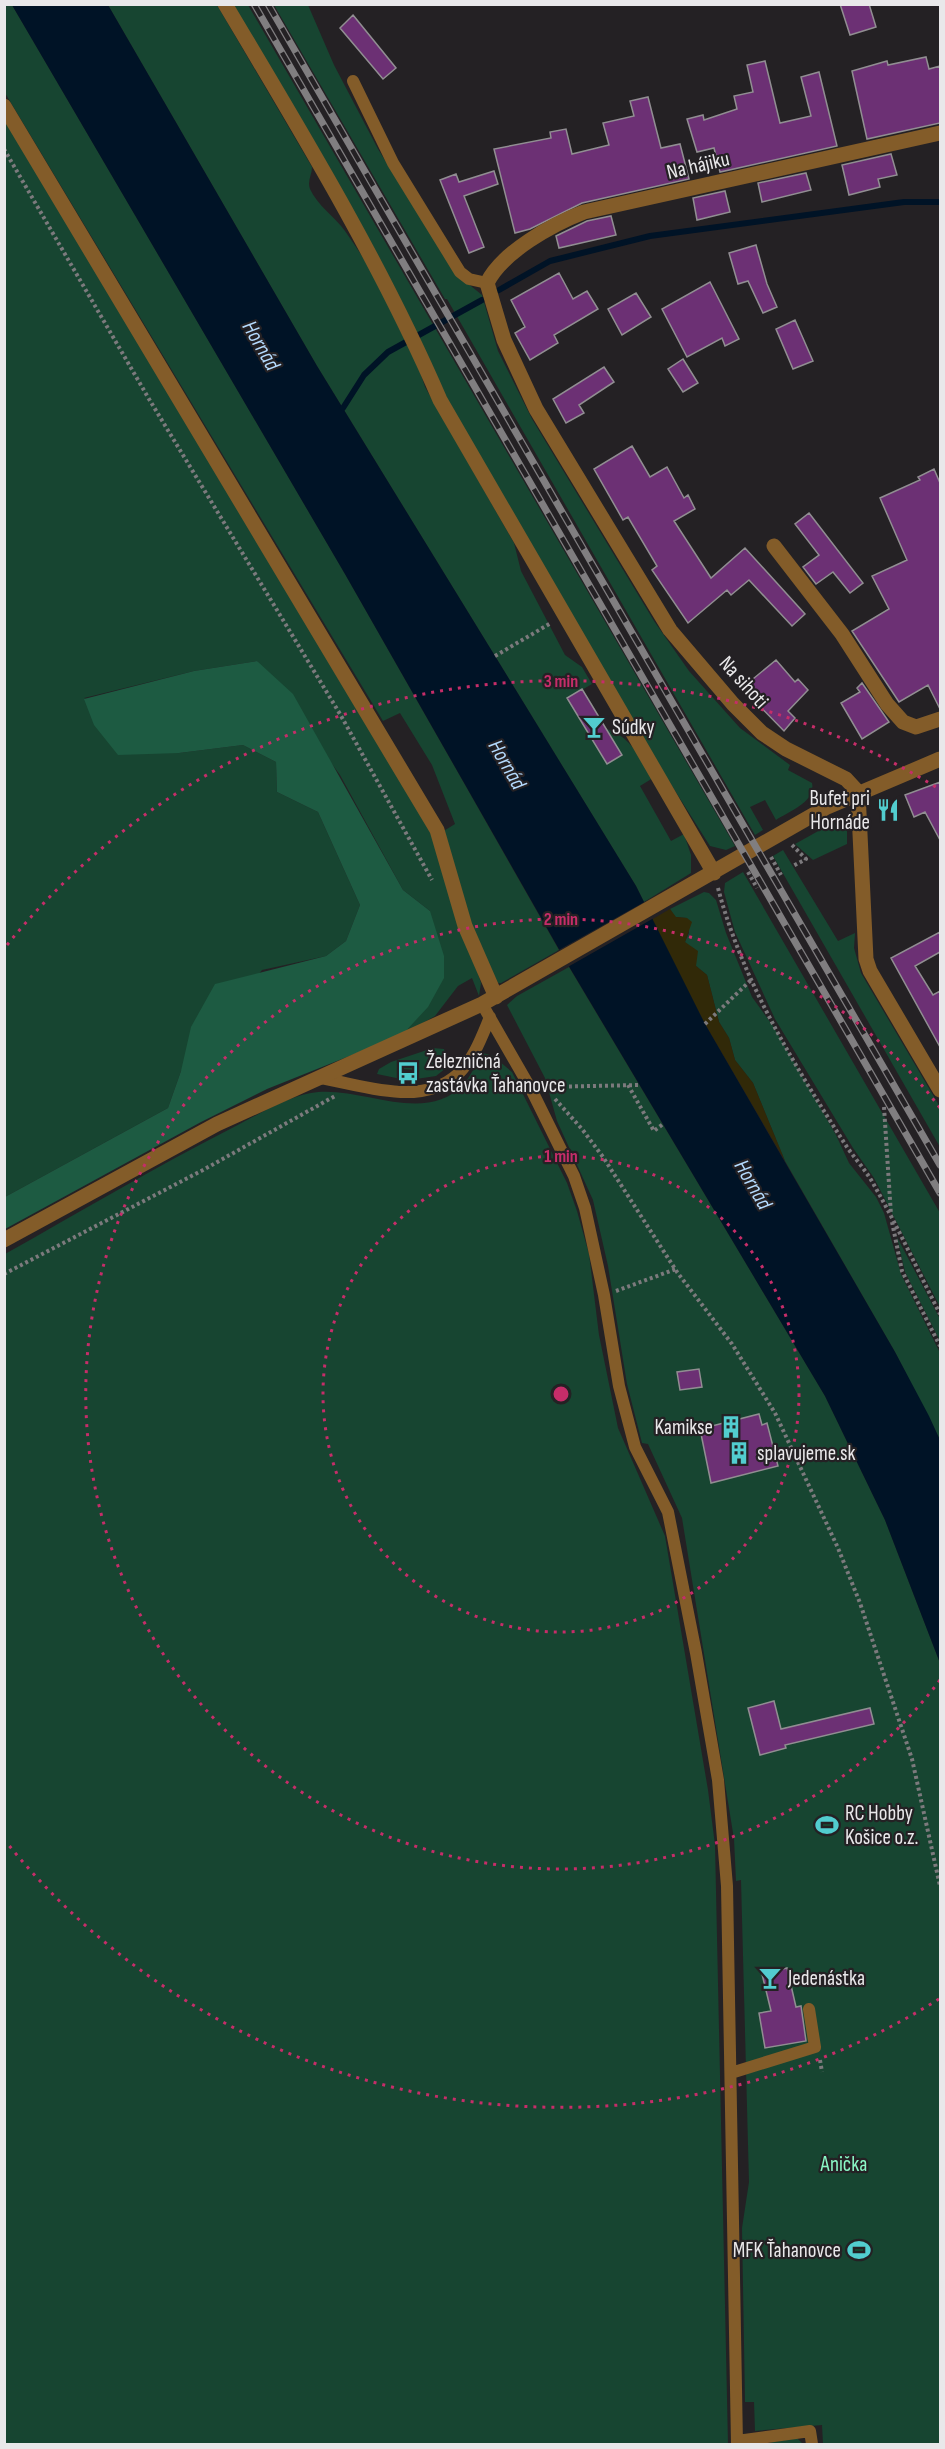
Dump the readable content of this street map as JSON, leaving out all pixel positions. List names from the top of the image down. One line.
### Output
{"streets":{"street":["Na hájiku","Na sihoti"]},"crossings":[["Na hájiku","Na sihoti"]],"water":["Hornád"],"parks":["Anička"],"places":{"bar":["Súdky","Jedenástka"],"restaurant":["Bufet pri Hornáde"],"bus stop":["Železničná zastávka Ťahanovce"],"building":["Kamikse","splavujeme.sk"],"sports":["RC Hobby Košice o.z.","MFK Ťahanovce"]},"rings":["3 min","2 min","1 min"]}
